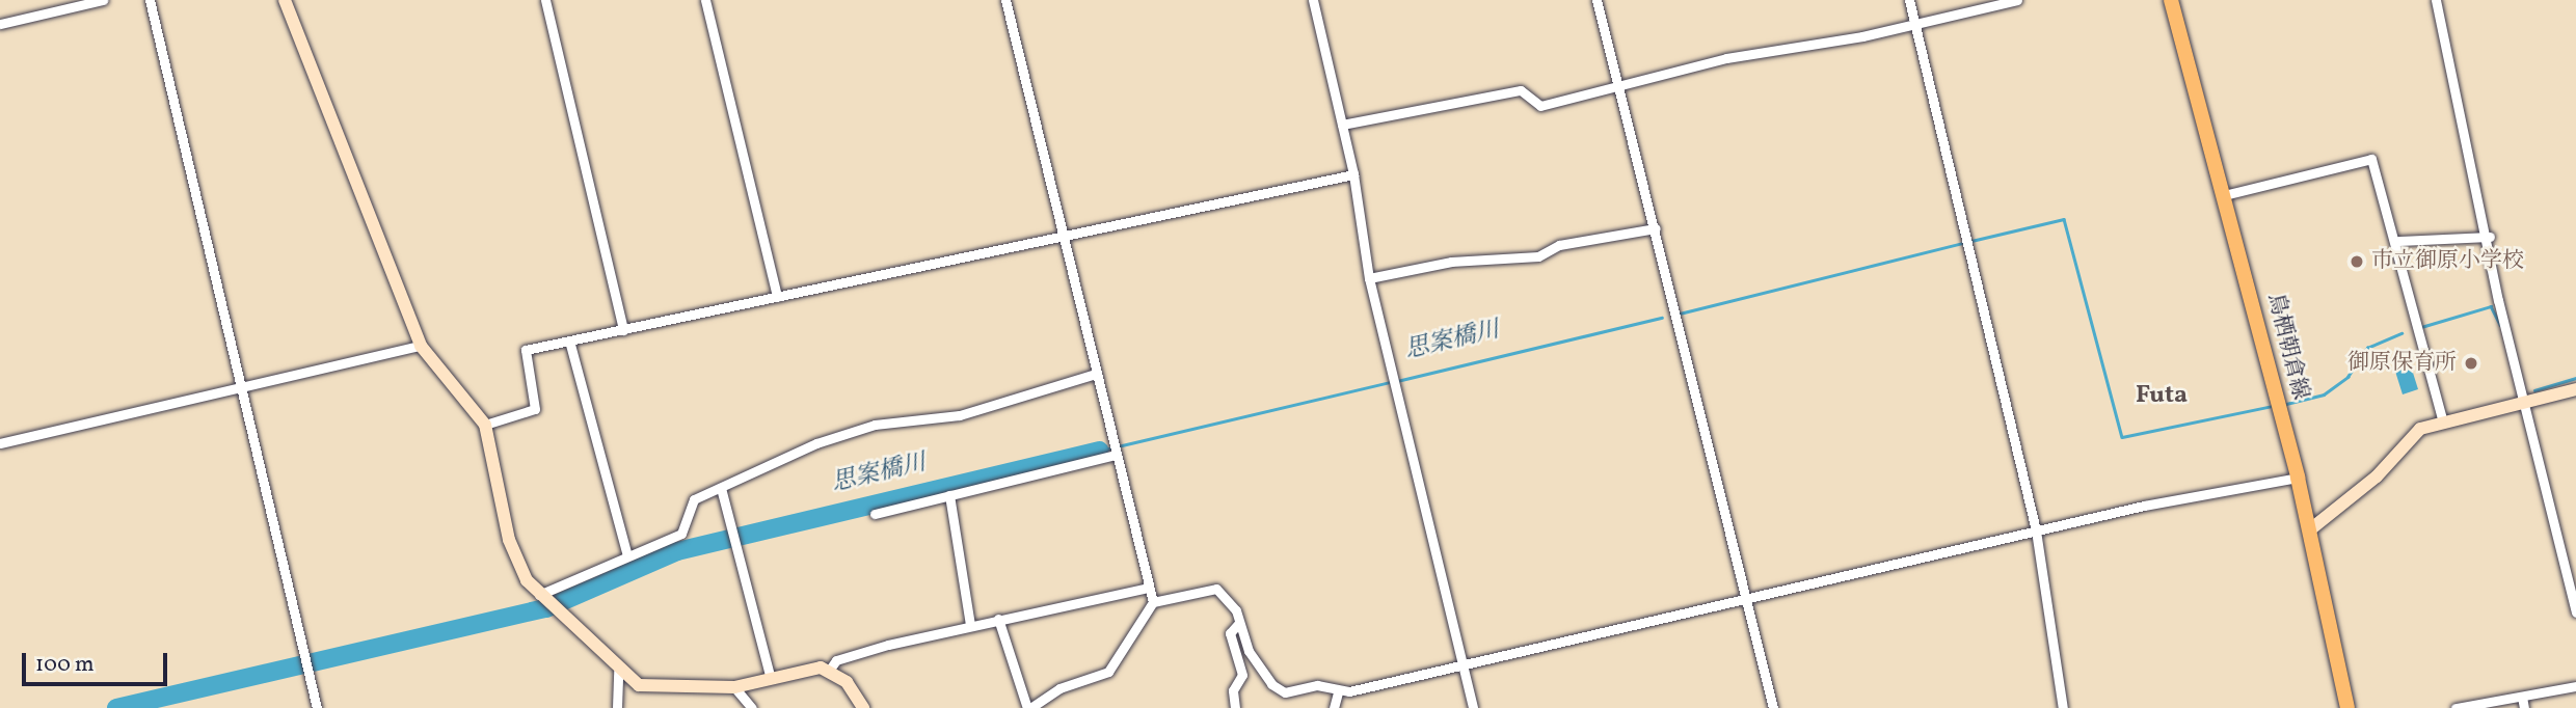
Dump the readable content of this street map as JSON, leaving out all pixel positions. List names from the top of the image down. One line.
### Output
{"streets":{"main road":["鳥栖朝倉線"]},"districts":["Futa"],"water":["思案橋川"],"places":["市立御原小学校","御原保育所"],"scale_bar":"100 m"}
